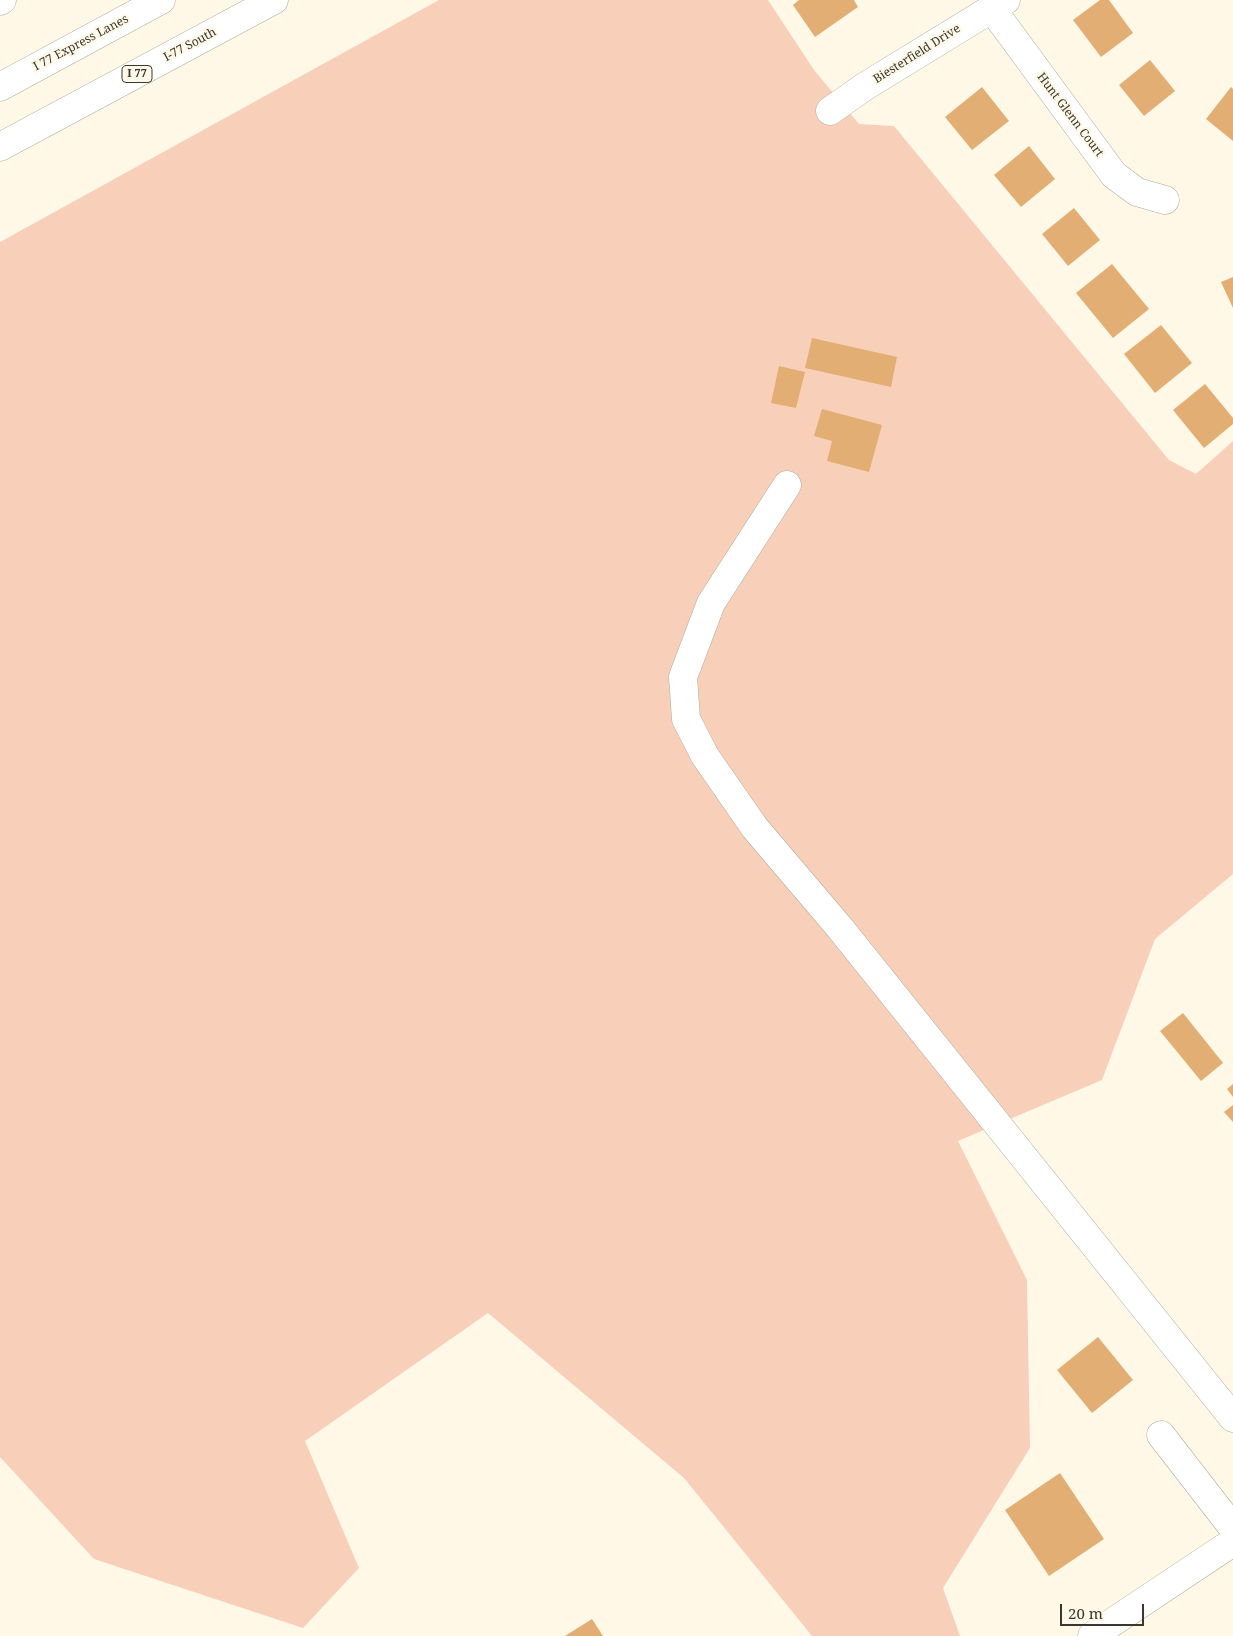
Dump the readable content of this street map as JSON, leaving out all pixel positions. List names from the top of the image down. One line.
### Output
{"streets":{"main road":["I 77 Express Lanes","I-77 South","Biesterfield Drive","I 77","Hunt Glenn Court"]},"crossings":[["Biesterfield Drive","Hunt Glenn Court"]],"scale_bar":"20 m"}
